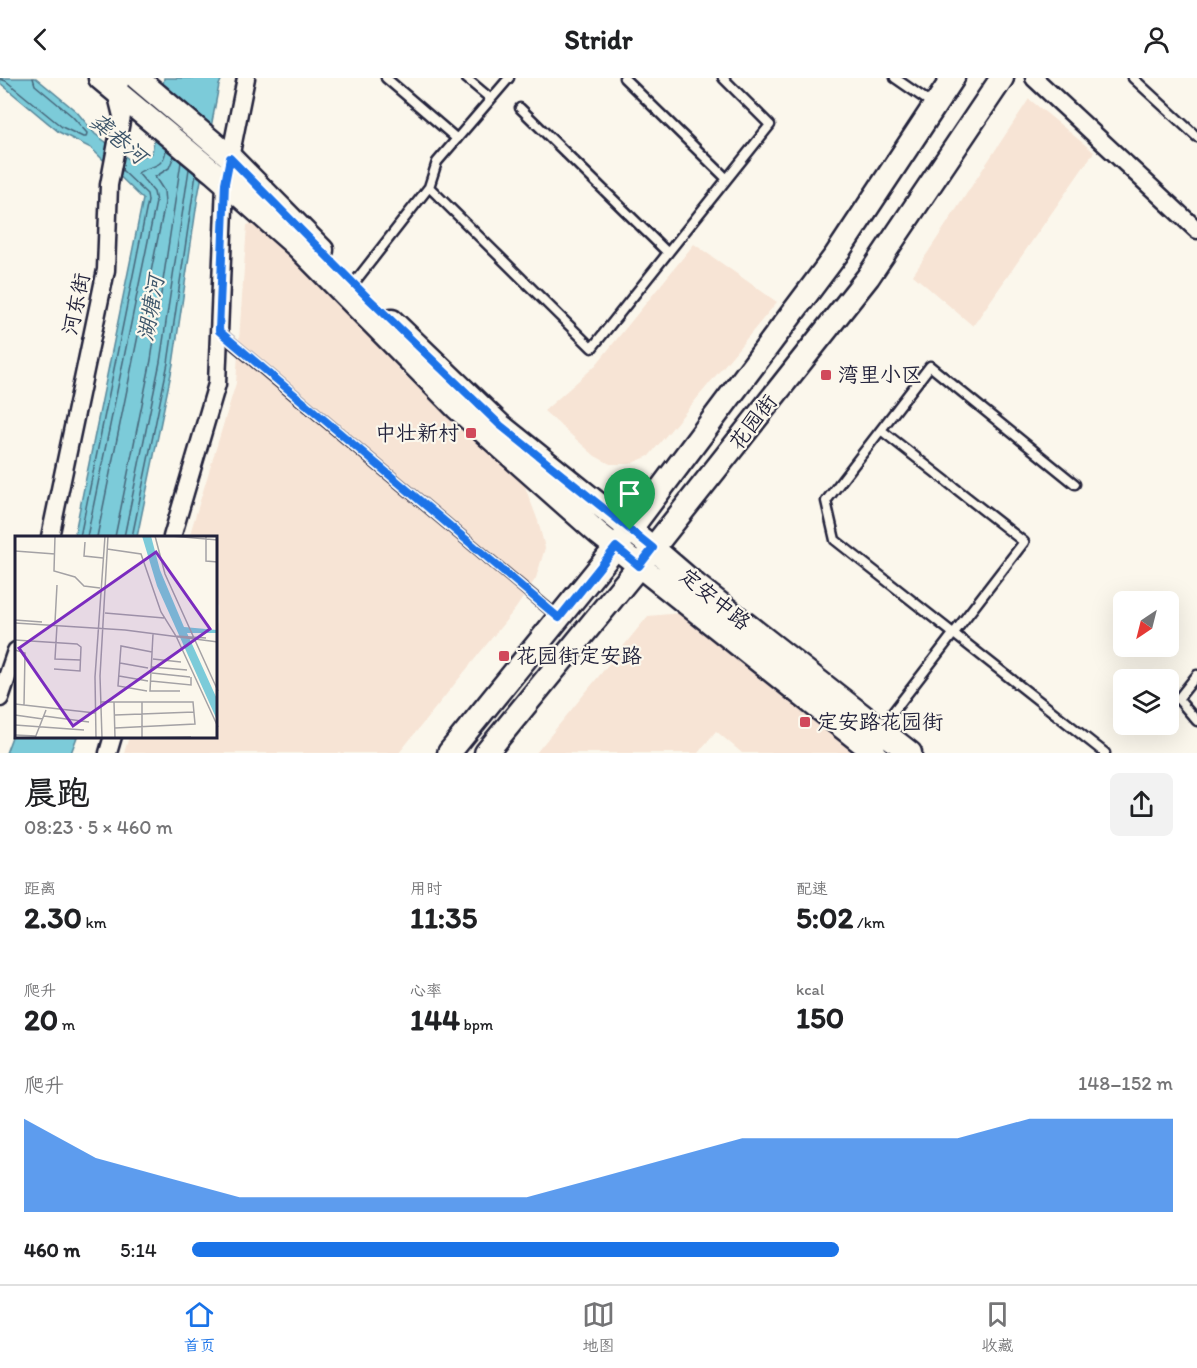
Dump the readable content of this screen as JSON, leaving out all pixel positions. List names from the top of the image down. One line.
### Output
{"streets":{"main road":["花园街","定安中路"],"street":["河东街"]},"crossings":[["花园街","定安中路"]],"water":["龚巷河","湖塘河"],"places":{"transit":["湾里小区","中壮新村","花园街定安路","定安路花园街"]},"north":"bottom left","page":{"header":"Stridr","heading":["晨跑","08:23 · 5 × 460 m"],"stats":[["距离","2.30 km"],["用时","11:35"],["配速","5:02 /km"],["爬升","20 m"],["心率","144 bpm"],["kcal","150"]],"chart":["爬升","148–152 m"],"list":[{"name":"460 m","note":"5:14"}],"tabs":["首页","地图","收藏"]}}
